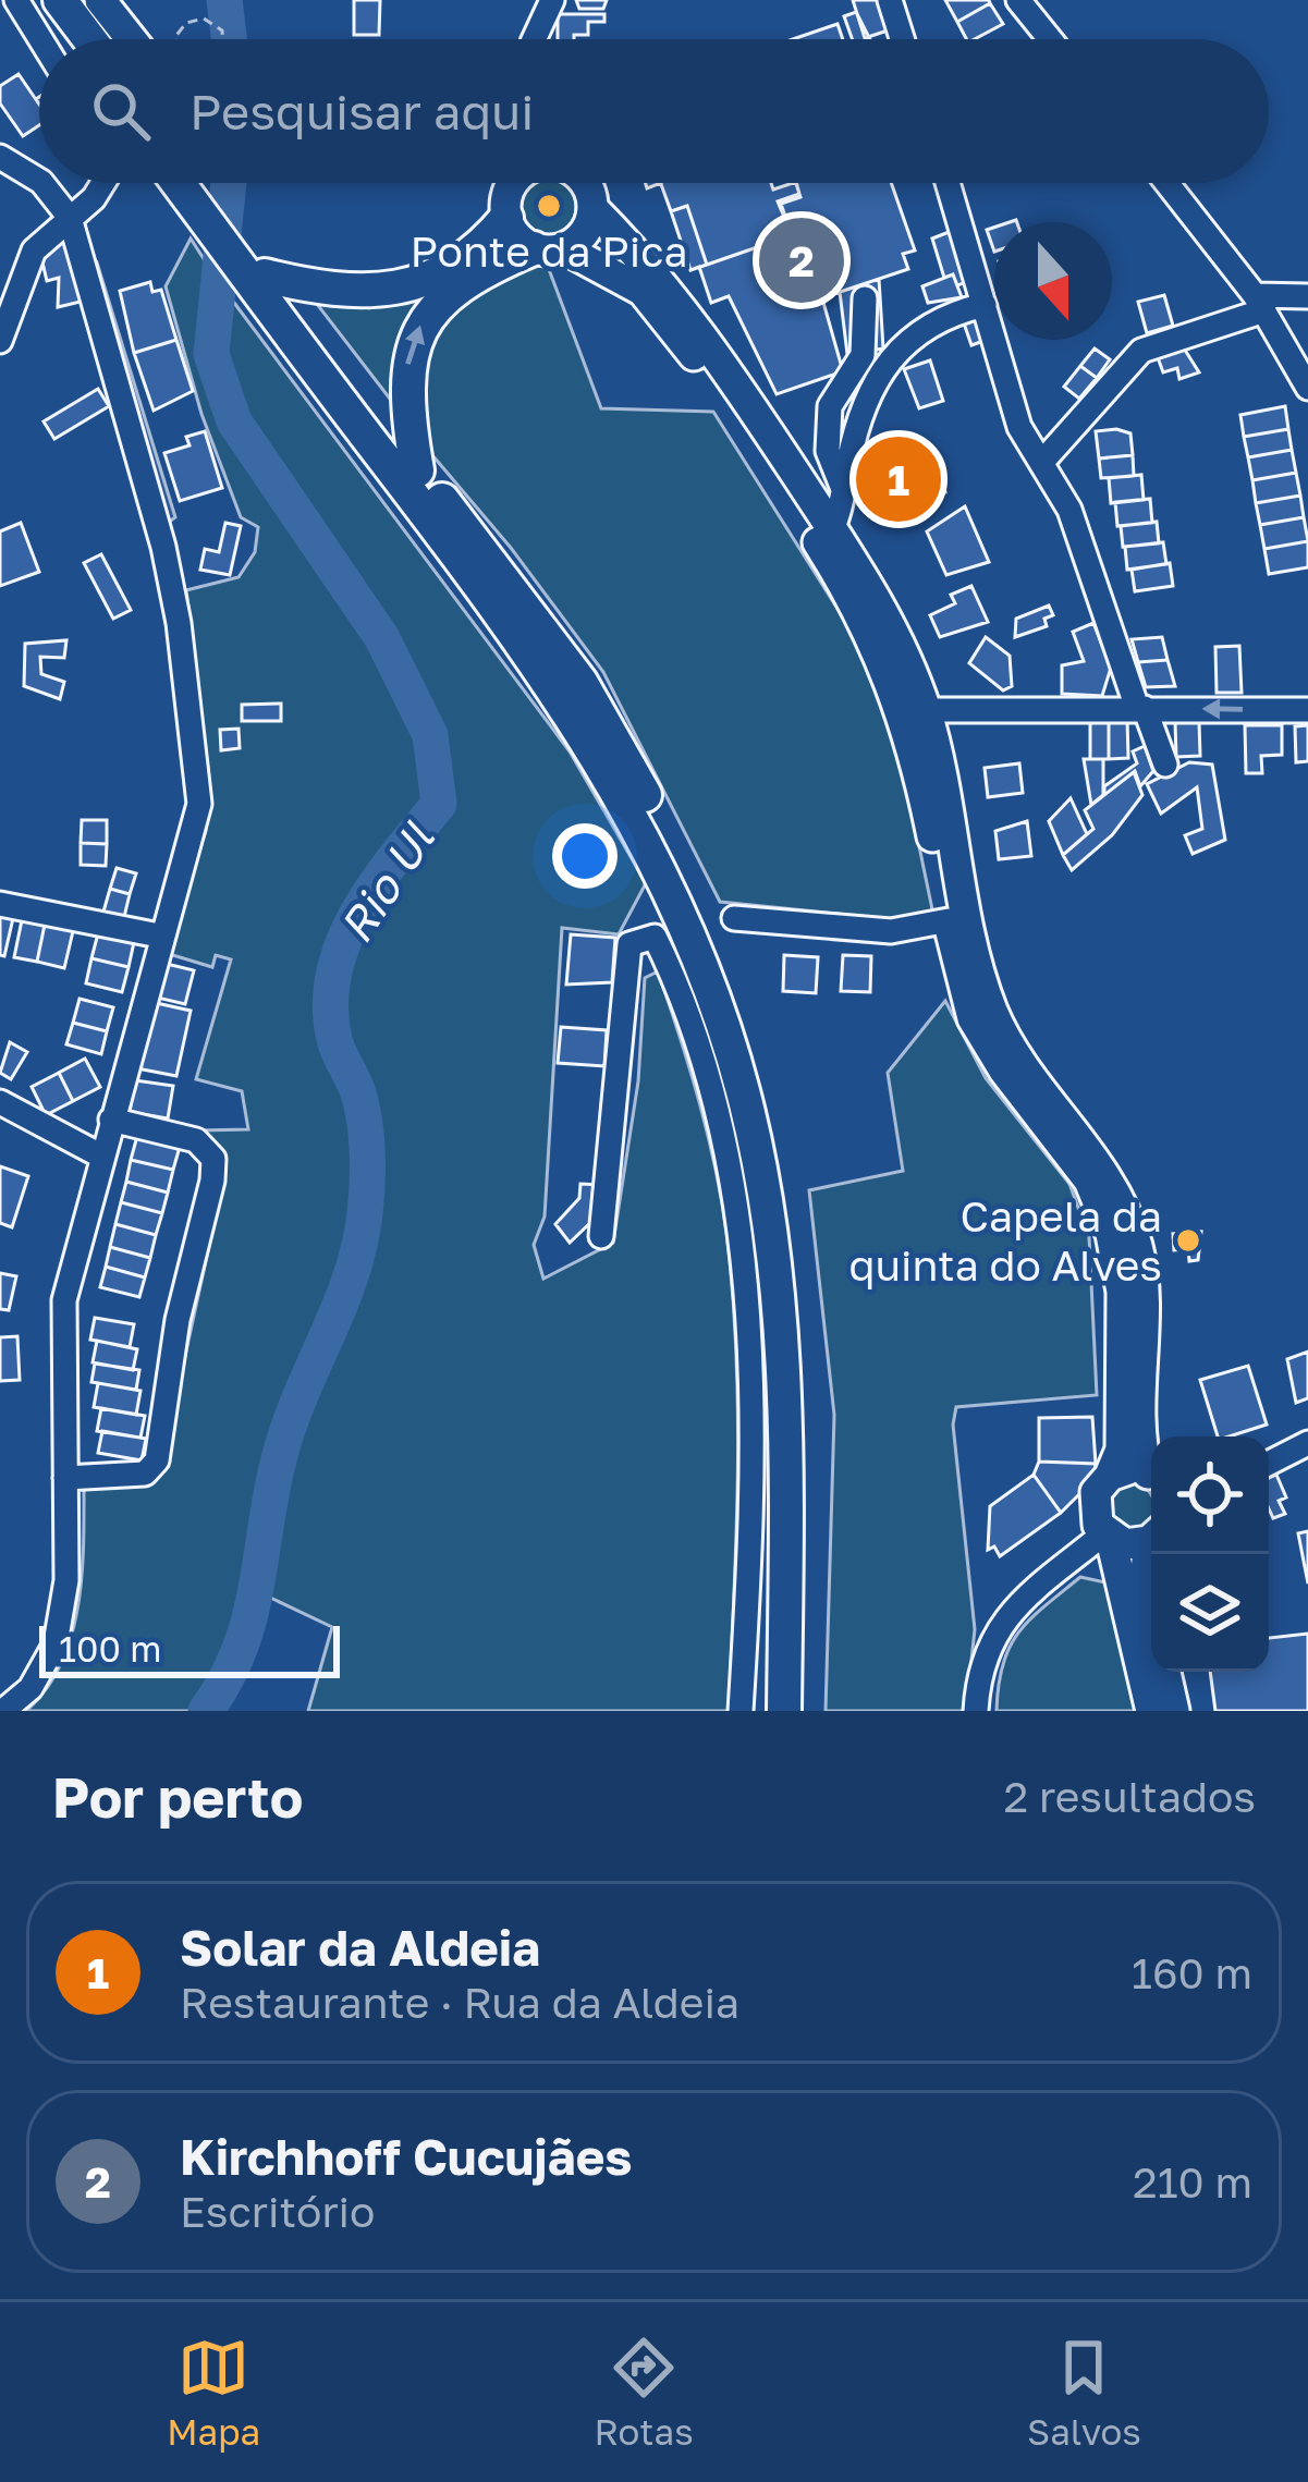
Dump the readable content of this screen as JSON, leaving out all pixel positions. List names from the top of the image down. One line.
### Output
{"water":["Rio Ul"],"places":["Ponte da Pica","Capela da quinta do Alves"],"scale_bar":"100 m","north":"bottom","page":{"search":"Pesquisar aqui","pins":["2","1"],"scale":"100 m","heading":["Por perto","2 resultados"],"list":[{"mark":"1","name":"Solar da Aldeia","note":"Restaurante · Rua da Aldeia","value":"160 m"},{"mark":"2","name":"Kirchhoff Cucujães","note":"Escritório","value":"210 m"}],"nav":["Mapa","Rotas","Salvos"]}}
